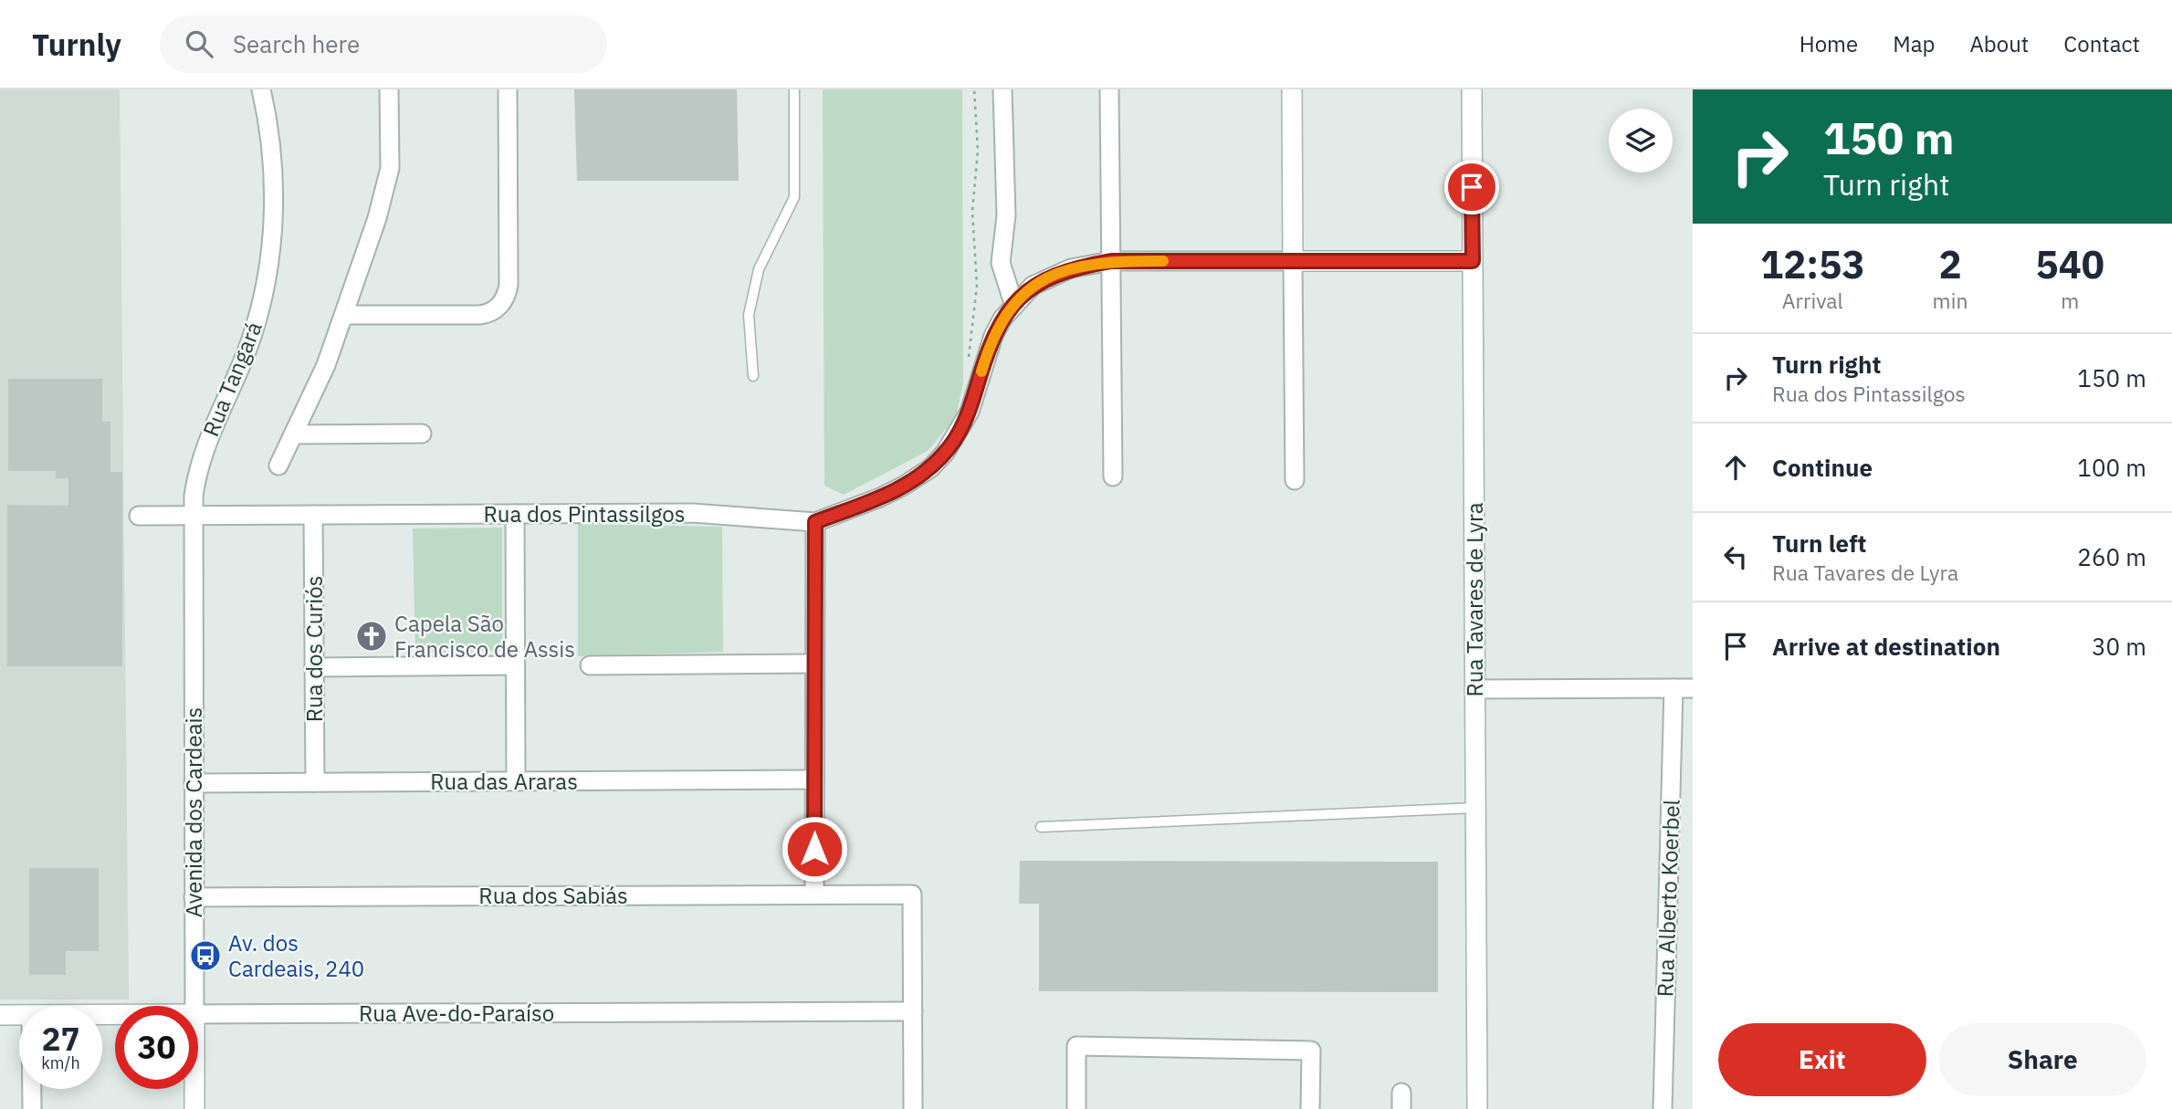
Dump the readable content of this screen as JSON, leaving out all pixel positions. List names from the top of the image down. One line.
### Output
{"streets":{"main road":["Rua Tavares de Lyra","Avenida dos Cardeais","Rua Ave-do-Paraíso"],"street":["Rua Tangará","Rua dos Pintassilgos","Rua dos Curiós","Rua das Araras","Rua dos Sabiás","Rua Alberto Koerbel"]},"crossings":[["Rua Tangará","Rua dos Pintassilgos"],["Rua Tangará","Avenida dos Cardeais"],["Rua dos Pintassilgos","Rua dos Curiós"],["Rua dos Pintassilgos","Avenida dos Cardeais"],["Rua dos Curiós","Rua das Araras"],["Rua das Araras","Avenida dos Cardeais"],["Avenida dos Cardeais","Rua dos Sabiás"],["Rua dos Sabiás","Rua Ave-do-Paraíso"]],"places":{"church":["Capela São Francisco de Assis"],"bus stop":["Av. dos Cardeais, 240"]},"page":{"header":"Turnly","search":"Search here","nav":["Home","Map","About","Contact"],"turn":["150 m","Turn right"],"eta":["12:53","Arrival","2","min","540","m"],"list":[{"name":"Turn right","note":"Rua dos Pintassilgos","value":"150 m"},{"name":"Continue","value":"100 m"},{"name":"Turn left","note":"Rua Tavares de Lyra","value":"260 m"},{"name":"Arrive at destination","value":"30 m"}],"speed":"27 km/h","limit":"30","buttons":["Exit","Share"]}}
